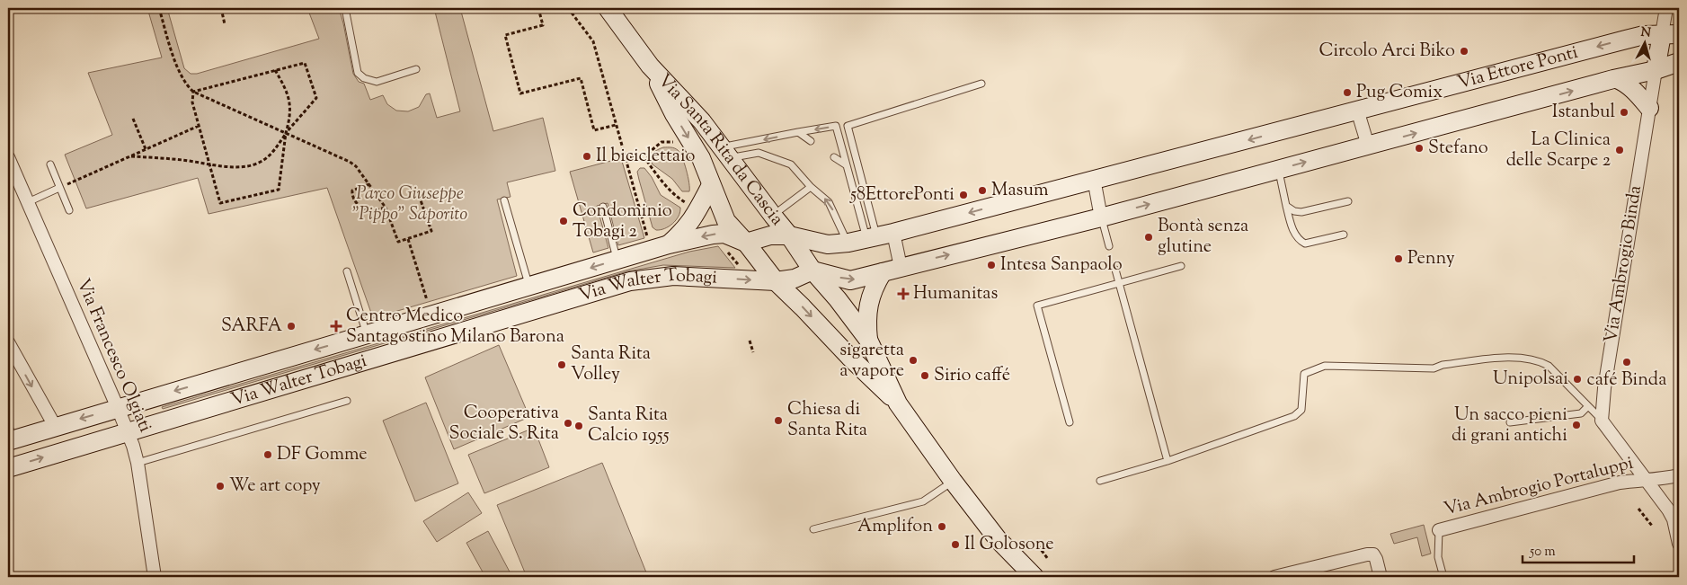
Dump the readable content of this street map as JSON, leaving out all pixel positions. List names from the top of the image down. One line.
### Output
{"streets":{"street":["Via Ettore Ponti","Via Santa Rita da Cascia","Via Ambrogio Binda","Via Walter Tobagi","Via Francesco Olgiati","Via Ambrogio Portaluppi"]},"crossings":[["Via Ettore Ponti","Via Santa Rita da Cascia"],["Via Ettore Ponti","Via Ambrogio Binda"],["Via Ettore Ponti","Via Walter Tobagi"],["Via Santa Rita da Cascia","Via Walter Tobagi"],["Via Walter Tobagi","Via Francesco Olgiati"]],"parks":["Parco Giuseppe \"Pippo\" Saporito"],"places":{"other":["Circolo Arci Biko","Pug Comix","Istanbul","Stefano","La Clinica delle Scarpe 2","Il biciclettaio","Masum","58EttorePonti","Condominio Tobagi 2","Bontà senza glutine","Penny","Intesa Sanpaolo","SARFA","sigaretta a vapore","café Binda","Santa Rita Volley","Sirio caffé","Unipolsai","Chiesa di Santa Rita","Cooperativa Sociale S. Rita","Un sacco pieni di grani antichi","Santa Rita Calcio 1955","DF Gomme","We art copy","Amplifon","Il Golosone"],"health":["Humanitas","Centro Medico Santagostino Milano Barona"]},"scale_bar":"50 m","north":"top"}
